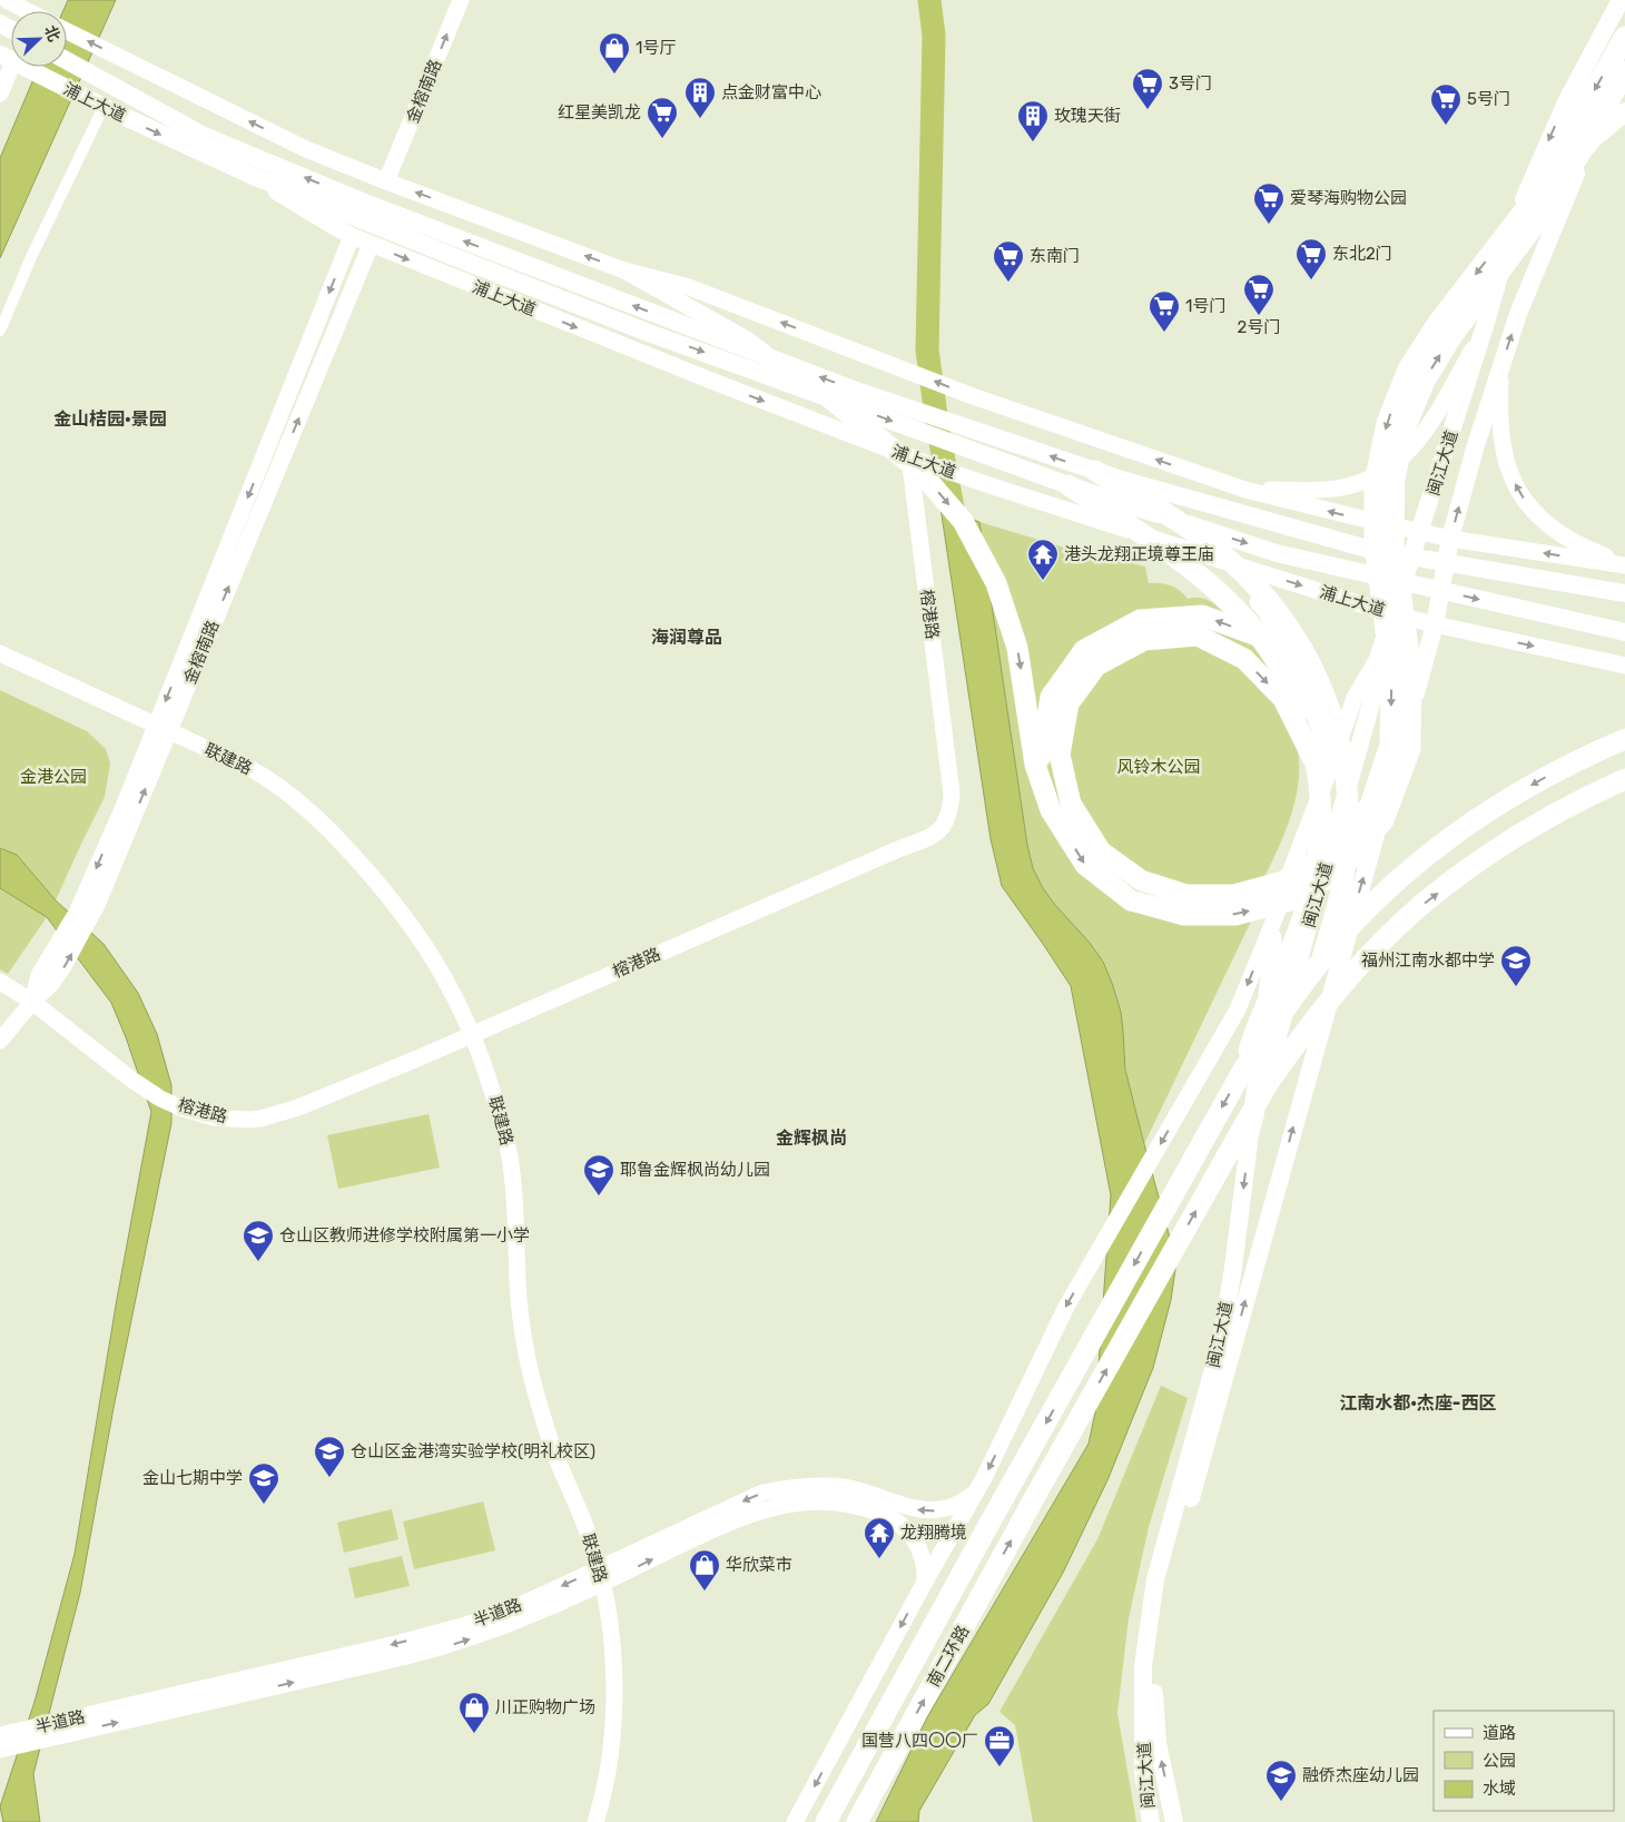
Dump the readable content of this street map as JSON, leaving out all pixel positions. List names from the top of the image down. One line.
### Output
{"streets":{"highway":["南二环路"],"main road":["金榕南路","浦上大道","闽江大道","榕港路","联建路","半道路"]},"crossings":[["金榕南路","浦上大道"],["金榕南路","榕港路"],["金榕南路","联建路"],["浦上大道","闽江大道"],["浦上大道","榕港路"],["榕港路","联建路"],["联建路","半道路"]],"districts":["金山桔园·景园","海润尊品","金辉枫尚","江南水都·杰座-西区"],"parks":["风铃木公园","金港公园"],"places":{"shop":["1号厅","华欣菜市","川正购物广场"],"supermarket":["3号门","5号门","红星美凯龙","爱琴海购物公园","东北2门","东南门","2号门","1号门"],"building":["点金财富中心","玫瑰天街"],"temple":["港头龙翔正境尊王庙","龙翔腾境"],"school or university":["福州江南水都中学","耶鲁金辉枫尚幼儿园","仓山区教师进修学校附属第一小学","仓山区金港湾实验学校(明礼校区)","金山七期中学","融侨杰座幼儿园"],"office":["国营八四〇〇厂"]},"legend":["道路","公园","水域"],"north":"top right"}
